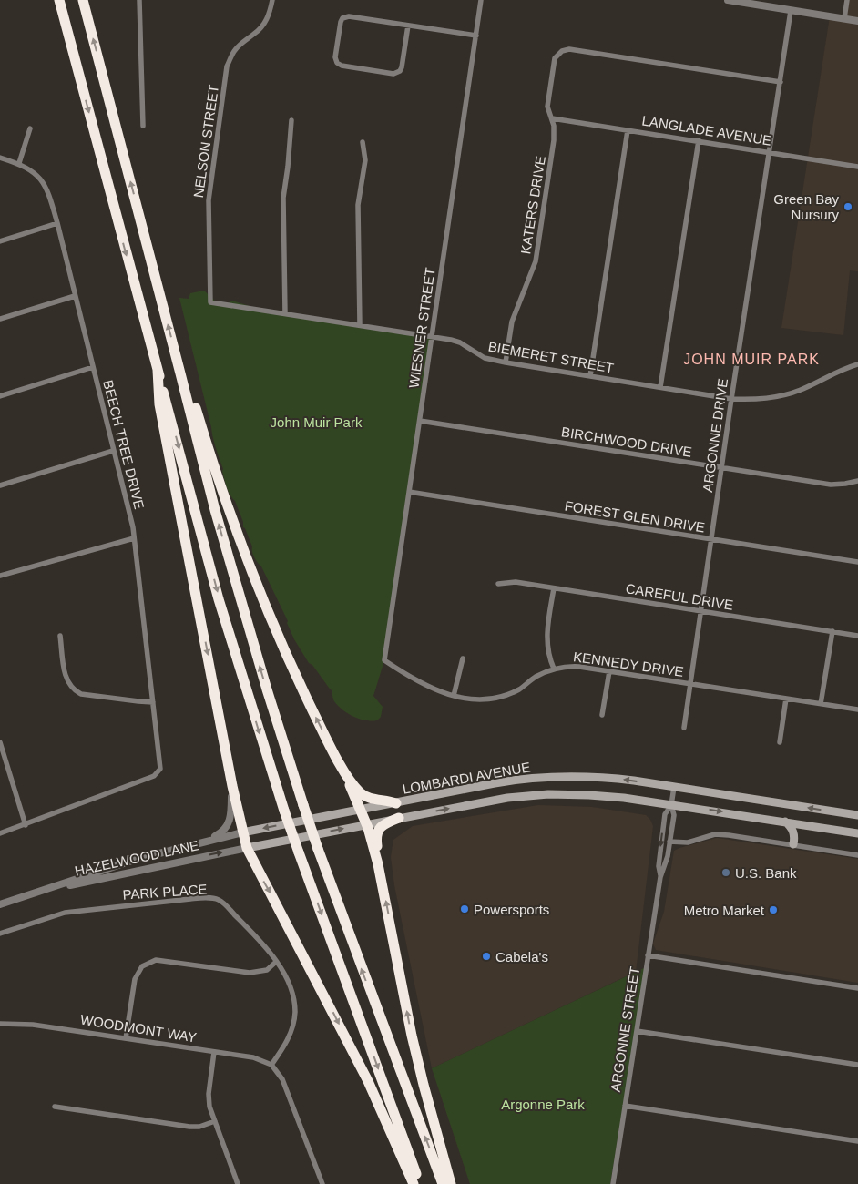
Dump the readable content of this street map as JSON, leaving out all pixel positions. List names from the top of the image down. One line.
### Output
{"streets":{"main road":["LOMBARDI AVENUE"],"street":["LANGLADE AVENUE","NELSON STREET","KATERS DRIVE","WIESNER STREET","BIEMERET STREET","ARGONNE DRIVE","BIRCHWOOD DRIVE","BEECH TREE DRIVE","FOREST GLEN DRIVE","CAREFUL DRIVE","KENNEDY DRIVE","HAZELWOOD LANE","PARK PLACE","WOODMONT WAY","ARGONNE STREET"]},"crossings":[["LANGLADE AVENUE","KATERS DRIVE"],["LANGLADE AVENUE","ARGONNE DRIVE"],["NELSON STREET","BIEMERET STREET"],["KATERS DRIVE","BIEMERET STREET"],["KATERS DRIVE","ARGONNE DRIVE"],["WIESNER STREET","BIEMERET STREET"],["WIESNER STREET","BIRCHWOOD DRIVE"],["WIESNER STREET","FOREST GLEN DRIVE"],["WIESNER STREET","KENNEDY DRIVE"],["BIEMERET STREET","ARGONNE DRIVE"],["ARGONNE DRIVE","BIRCHWOOD DRIVE"],["ARGONNE DRIVE","FOREST GLEN DRIVE"],["ARGONNE DRIVE","CAREFUL DRIVE"],["ARGONNE DRIVE","KENNEDY DRIVE"],["LOMBARDI AVENUE","HAZELWOOD LANE"],["LOMBARDI AVENUE","ARGONNE STREET"],["PARK PLACE","WOODMONT WAY"]],"districts":["JOHN MUIR PARK"],"parks":["John Muir Park","Argonne Park"],"places":["Green Bay Nursury","U.S. Bank","Powersports","Metro Market","Cabela's"]}
